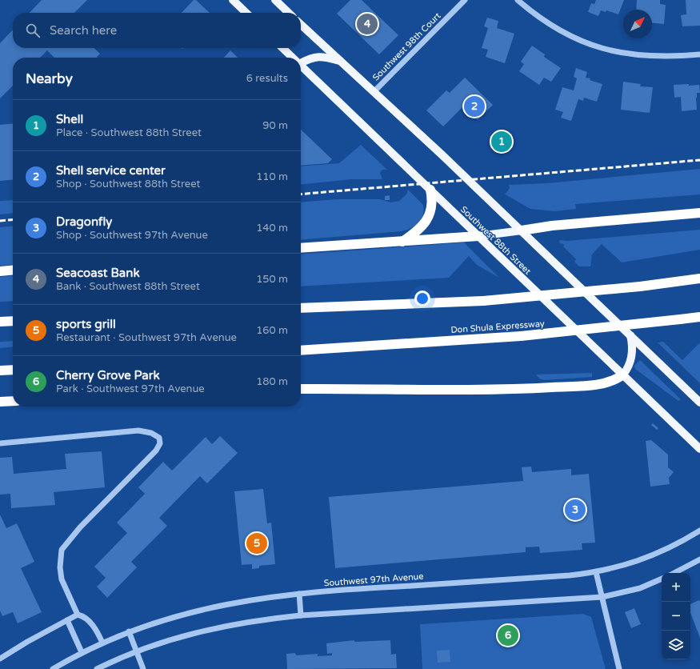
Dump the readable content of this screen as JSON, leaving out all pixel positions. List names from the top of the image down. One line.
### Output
{"streets":{"highway":["Don Shula Expressway"],"main road":["Southwest 88th Street"],"street":["Southwest 98th Court","Southwest 97th Avenue"]},"north":"top right","page":{"pins":["4","2","1","3","5","6"],"search":"Search here","heading":["Nearby","6 results"],"list":[{"mark":"1","name":"Shell","note":"Place · Southwest 88th Street","value":"90 m"},{"mark":"2","name":"Shell service center","note":"Shop · Southwest 88th Street","value":"110 m"},{"mark":"3","name":"Dragonfly","note":"Shop · Southwest 97th Avenue","value":"140 m"},{"mark":"4","name":"Seacoast Bank","note":"Bank · Southwest 88th Street","value":"150 m"},{"mark":"5","name":"sports grill","note":"Restaurant · Southwest 97th Avenue","value":"160 m"},{"mark":"6","name":"Cherry Grove Park","note":"Park · Southwest 97th Avenue","value":"180 m"}],"map_buttons":["+","−"]}}
